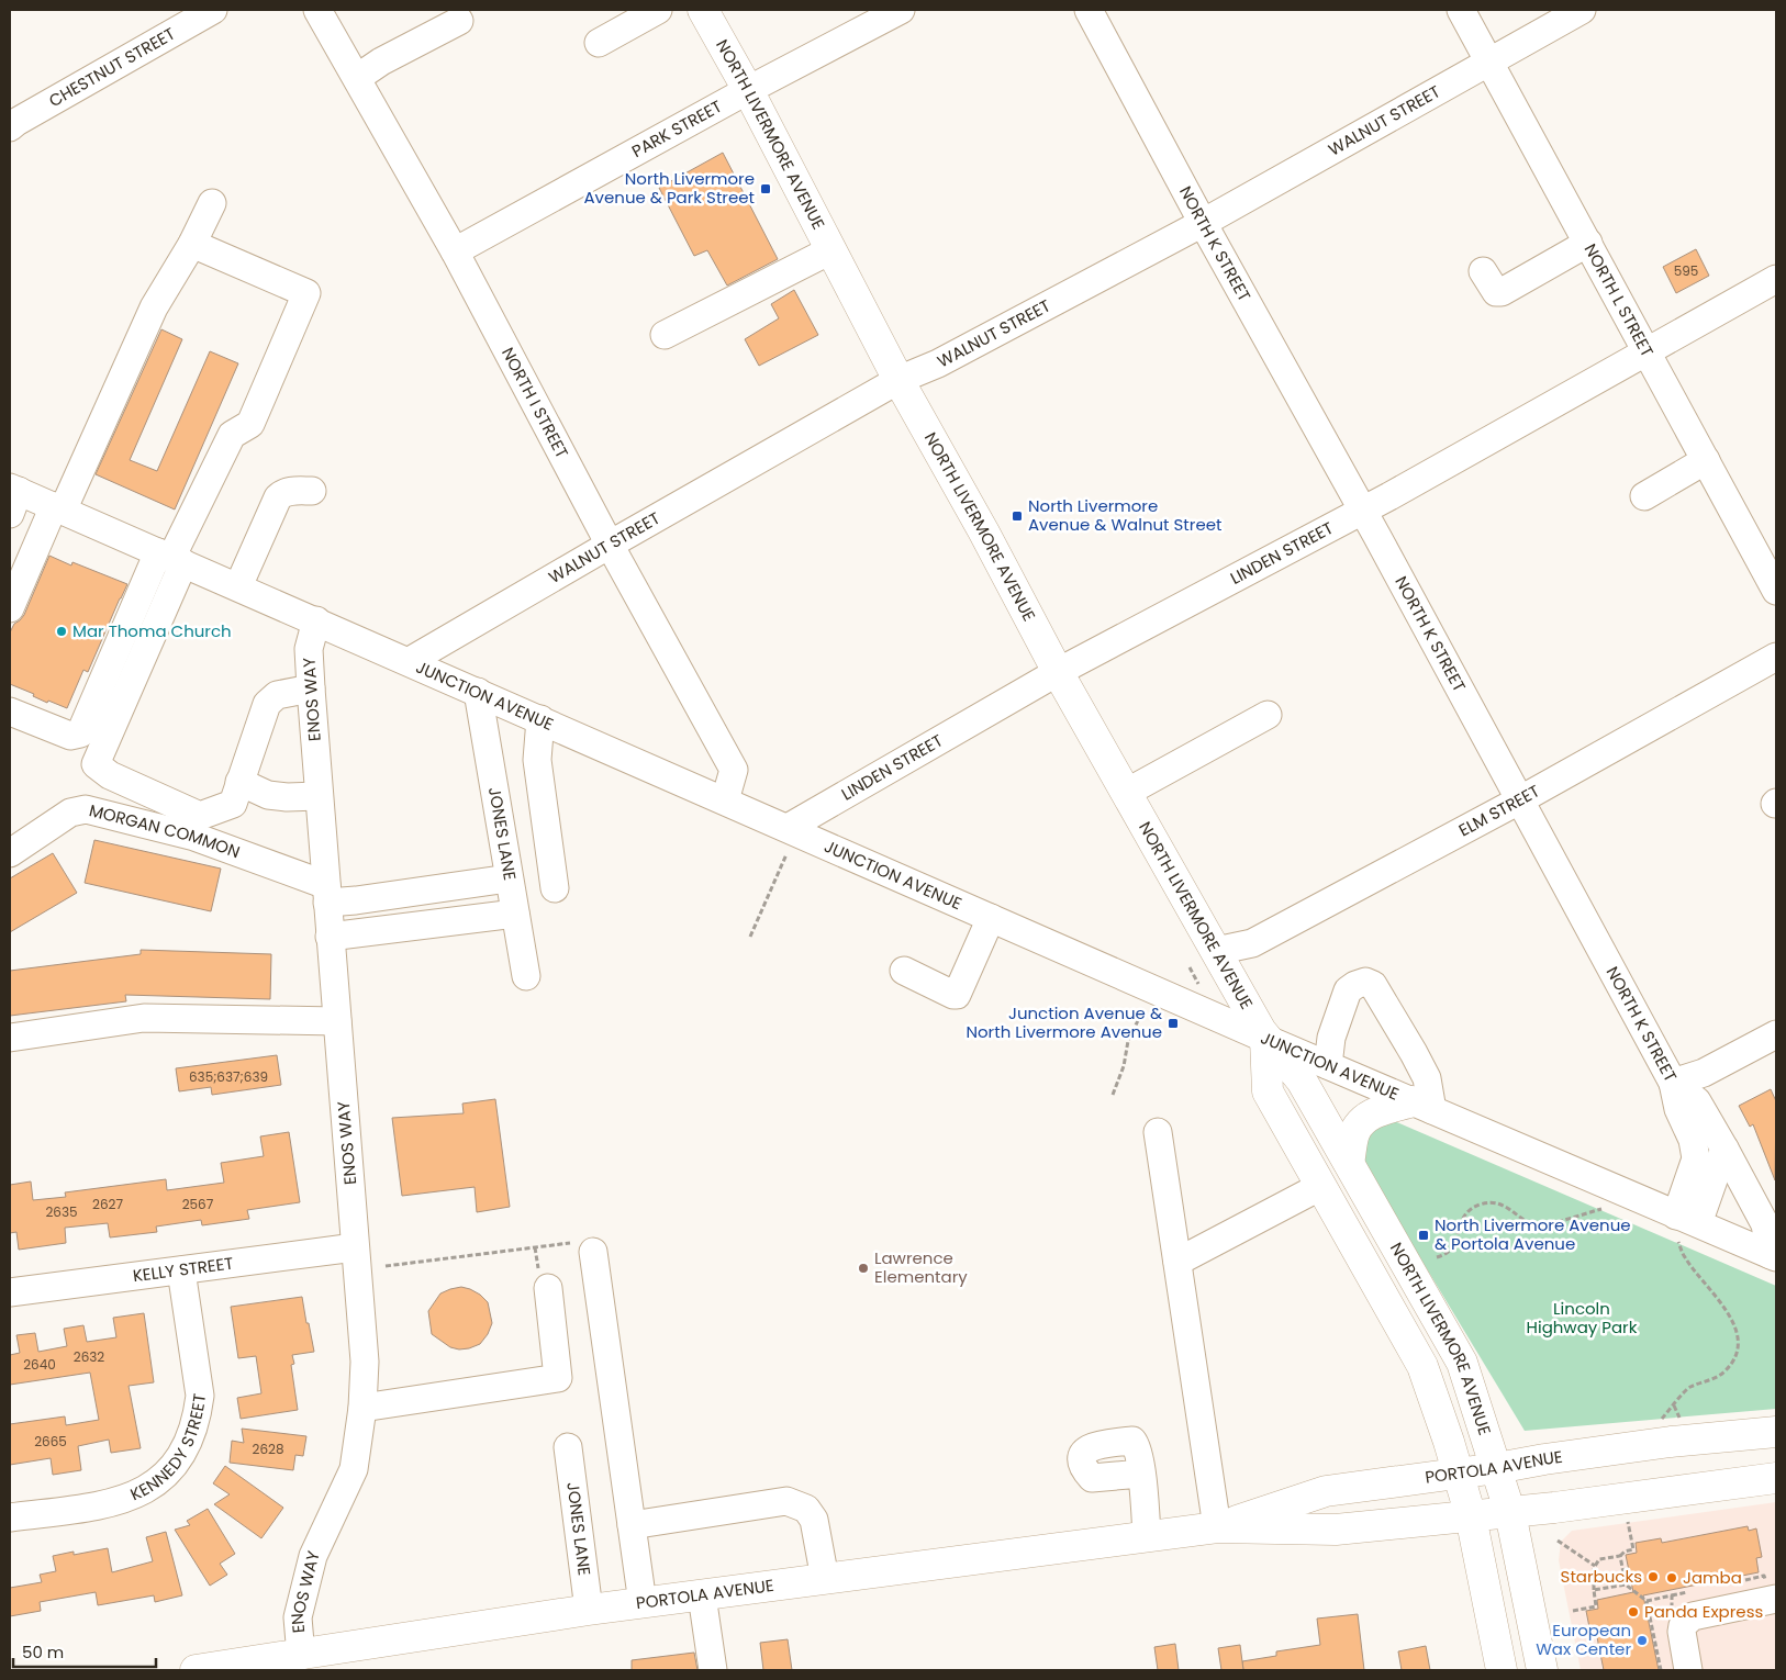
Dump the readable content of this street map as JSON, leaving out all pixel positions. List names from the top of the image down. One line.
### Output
{"streets":{"main road":["NORTH LIVERMORE AVENUE","PORTOLA AVENUE"],"street":["CHESTNUT STREET","WALNUT STREET","PARK STREET","NORTH K STREET","NORTH L STREET","NORTH I STREET","LINDEN STREET","JUNCTION AVENUE","ENOS WAY","ELM STREET","MORGAN COMMON","JONES LANE","KELLY STREET","KENNEDY STREET"]},"crossings":[["WALNUT STREET","NORTH LIVERMORE AVENUE"],["WALNUT STREET","NORTH K STREET"],["WALNUT STREET","NORTH L STREET"],["WALNUT STREET","NORTH I STREET"],["WALNUT STREET","JUNCTION AVENUE"],["PARK STREET","NORTH LIVERMORE AVENUE"],["PARK STREET","NORTH I STREET"],["NORTH LIVERMORE AVENUE","LINDEN STREET"],["NORTH LIVERMORE AVENUE","JUNCTION AVENUE"],["NORTH LIVERMORE AVENUE","ELM STREET"],["NORTH LIVERMORE AVENUE","PORTOLA AVENUE"],["NORTH K STREET","LINDEN STREET"],["NORTH K STREET","JUNCTION AVENUE"],["NORTH K STREET","ELM STREET"],["NORTH L STREET","LINDEN STREET"],["NORTH I STREET","JUNCTION AVENUE"],["LINDEN STREET","JUNCTION AVENUE"],["JUNCTION AVENUE","ENOS WAY"],["JUNCTION AVENUE","JONES LANE"],["ENOS WAY","MORGAN COMMON"],["ENOS WAY","KELLY STREET"],["ENOS WAY","PORTOLA AVENUE"],["JONES LANE","PORTOLA AVENUE"],["KELLY STREET","KENNEDY STREET"]],"parks":["Lincoln Highway Park"],"places":{"transit":["North Livermore Avenue & Park Street","North Livermore Avenue & Walnut Street","Junction Avenue & North Livermore Avenue","North Livermore Avenue & Portola Avenue"],"other":["Mar Thoma Church","Lawrence Elementary","Starbucks","Jamba","Panda Express","European Wax Center"]},"house_numbers":["595","635;637;639","2627","2567","2635","2632","2640","2665","2628"],"scale_bar":"50 m"}
